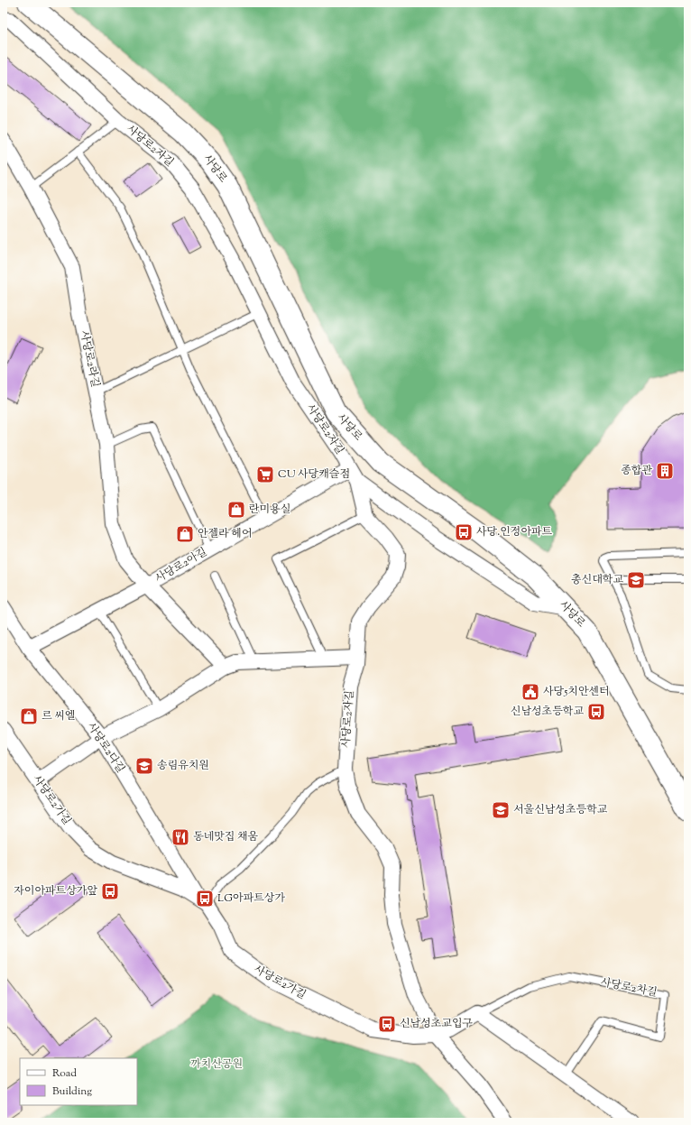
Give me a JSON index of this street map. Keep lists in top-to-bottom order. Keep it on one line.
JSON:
{"streets":{"main road":["사당로"],"street":["사당로2자길","사당로2라길","사당로2아길","사당로2다길","사당로2가길","사당로2차길"]},"crossings":[["사당로2자길","사당로2아길"],["사당로2자길","사당로2가길"],["사당로2자길","사당로2차길"],["사당로2라길","사당로2아길"],["사당로2아길","사당로2다길"],["사당로2다길","사당로2가길"],["사당로2가길","사당로2차길"]],"parks":["까치산공원"],"places":{"building":["종합관"],"supermarket":["CU 사당캐슬점"],"shop":["란미용실","안젤라 헤어","르 씨엘"],"bus stop":["사당.인정아파트","신남성초등학교","자이아파트상가앞","LG아파트상가","신남성초교입구"],"school or university":["총신대학교","송림유치원","서울신남성초등학교"],"public building":["사당5치안센터"],"restaurant":["동네맛집 채움"]},"legend":["Road","Building"]}
